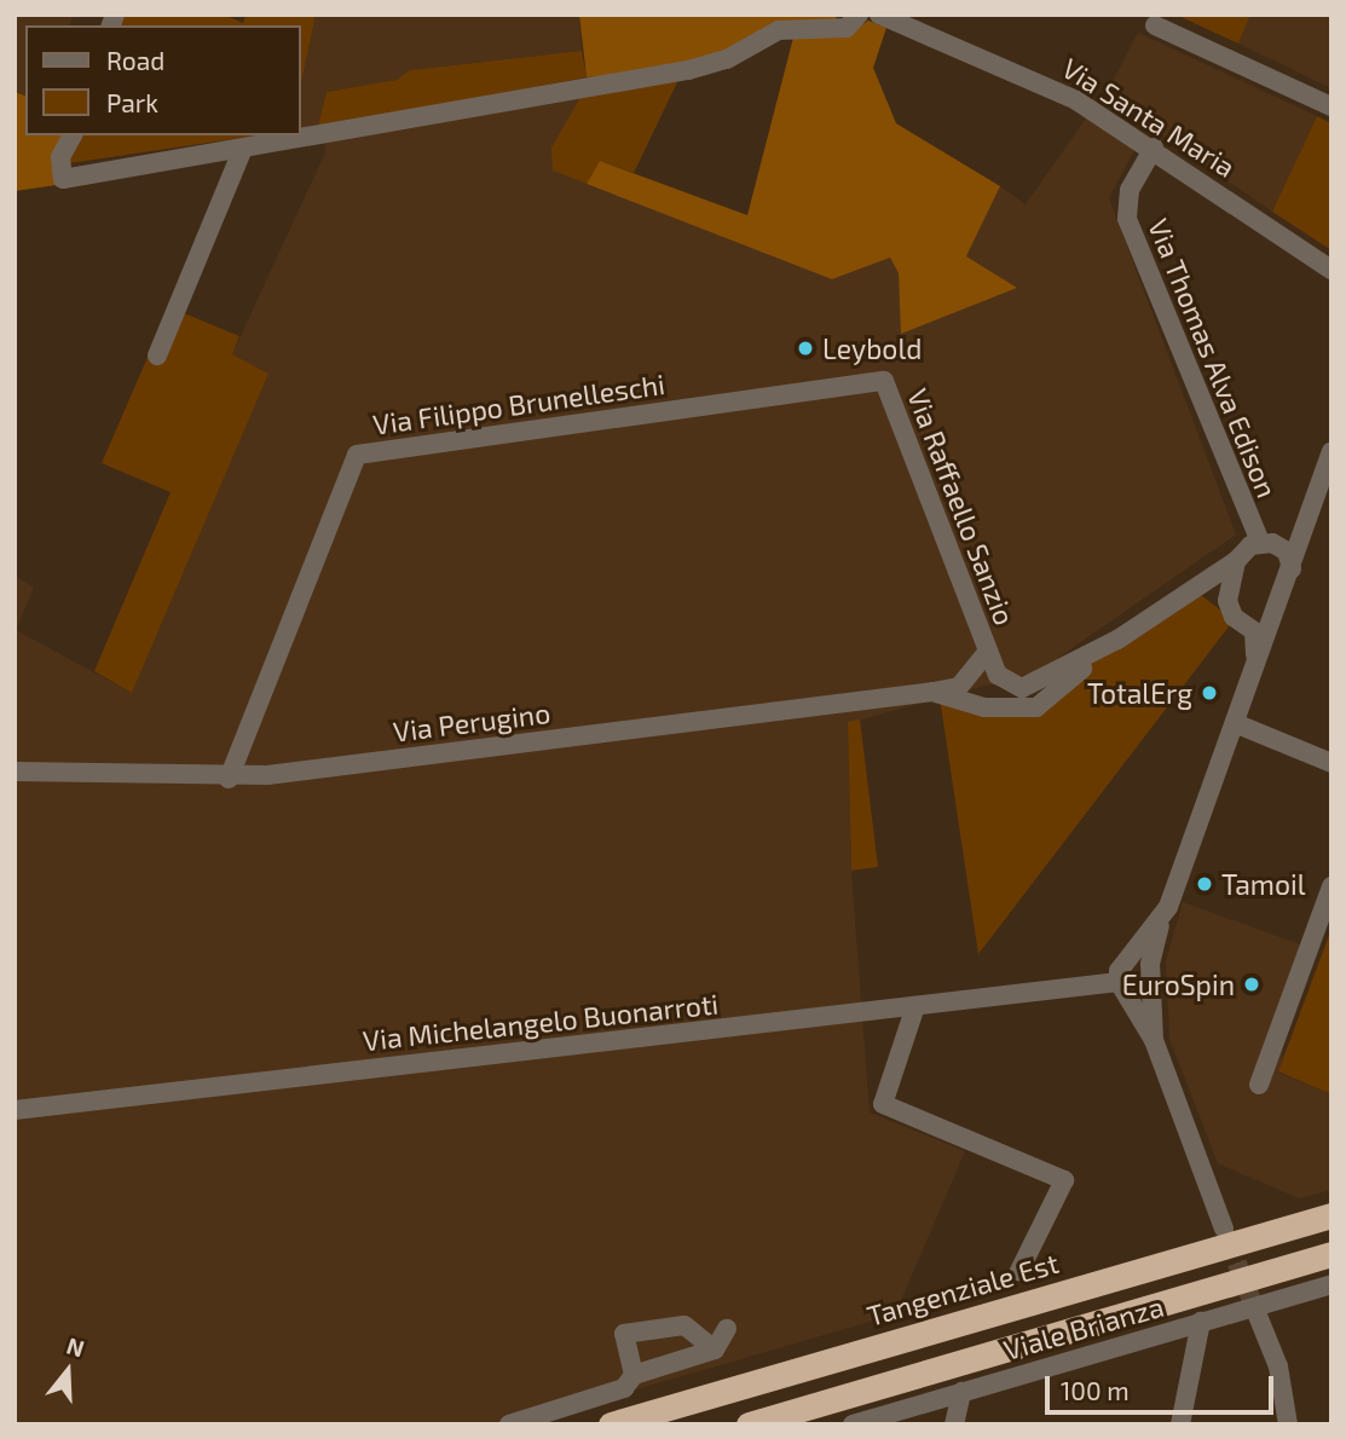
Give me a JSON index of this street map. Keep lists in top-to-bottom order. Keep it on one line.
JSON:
{"streets":{"highway":["Tangenziale Est"],"street":["Via Santa Maria","Via Thomas Alva Edison","Via Filippo Brunelleschi","Via Raffaello Sanzio","Via Perugino","Via Michelangelo Buonarroti","Viale Brianza"]},"crossings":[["Via Santa Maria","Via Thomas Alva Edison"],["Via Thomas Alva Edison","Via Perugino"],["Via Filippo Brunelleschi","Via Raffaello Sanzio"],["Via Filippo Brunelleschi","Via Perugino"],["Via Raffaello Sanzio","Via Perugino"]],"places":["Leybold","TotalErg","Tamoil","EuroSpin"],"legend":["Road","Park"],"scale_bar":"100 m","north":"top"}
